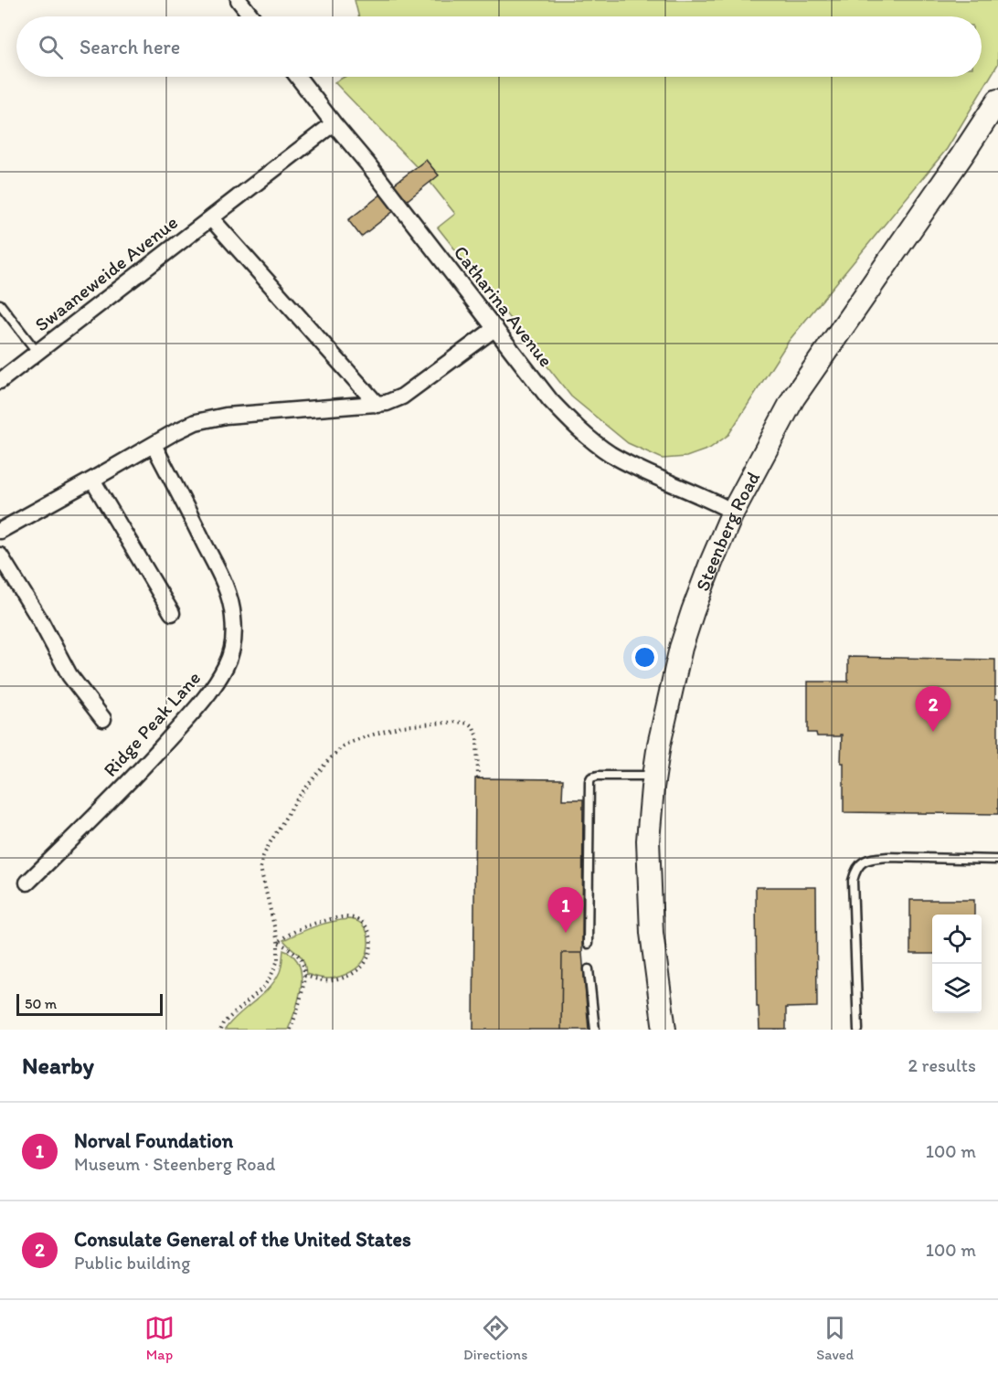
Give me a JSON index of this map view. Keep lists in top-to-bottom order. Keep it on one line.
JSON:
{"streets":{"main road":["Steenberg Road"],"street":["Swaaneweide Avenue","Catharina Avenue","Ridge Peak Lane"]},"crossings":[["Swaaneweide Avenue","Catharina Avenue"],["Catharina Avenue","Steenberg Road"]],"scale_bar":"50 m","page":{"search":"Search here","pins":["2","1"],"scale":"50 m","heading":["Nearby","2 results"],"list":[{"mark":"1","name":"Norval Foundation","note":"Museum · Steenberg Road","value":"100 m"},{"mark":"2","name":"Consulate General of the United States","note":"Public building","value":"100 m"}],"nav":["Map","Directions","Saved"]}}
